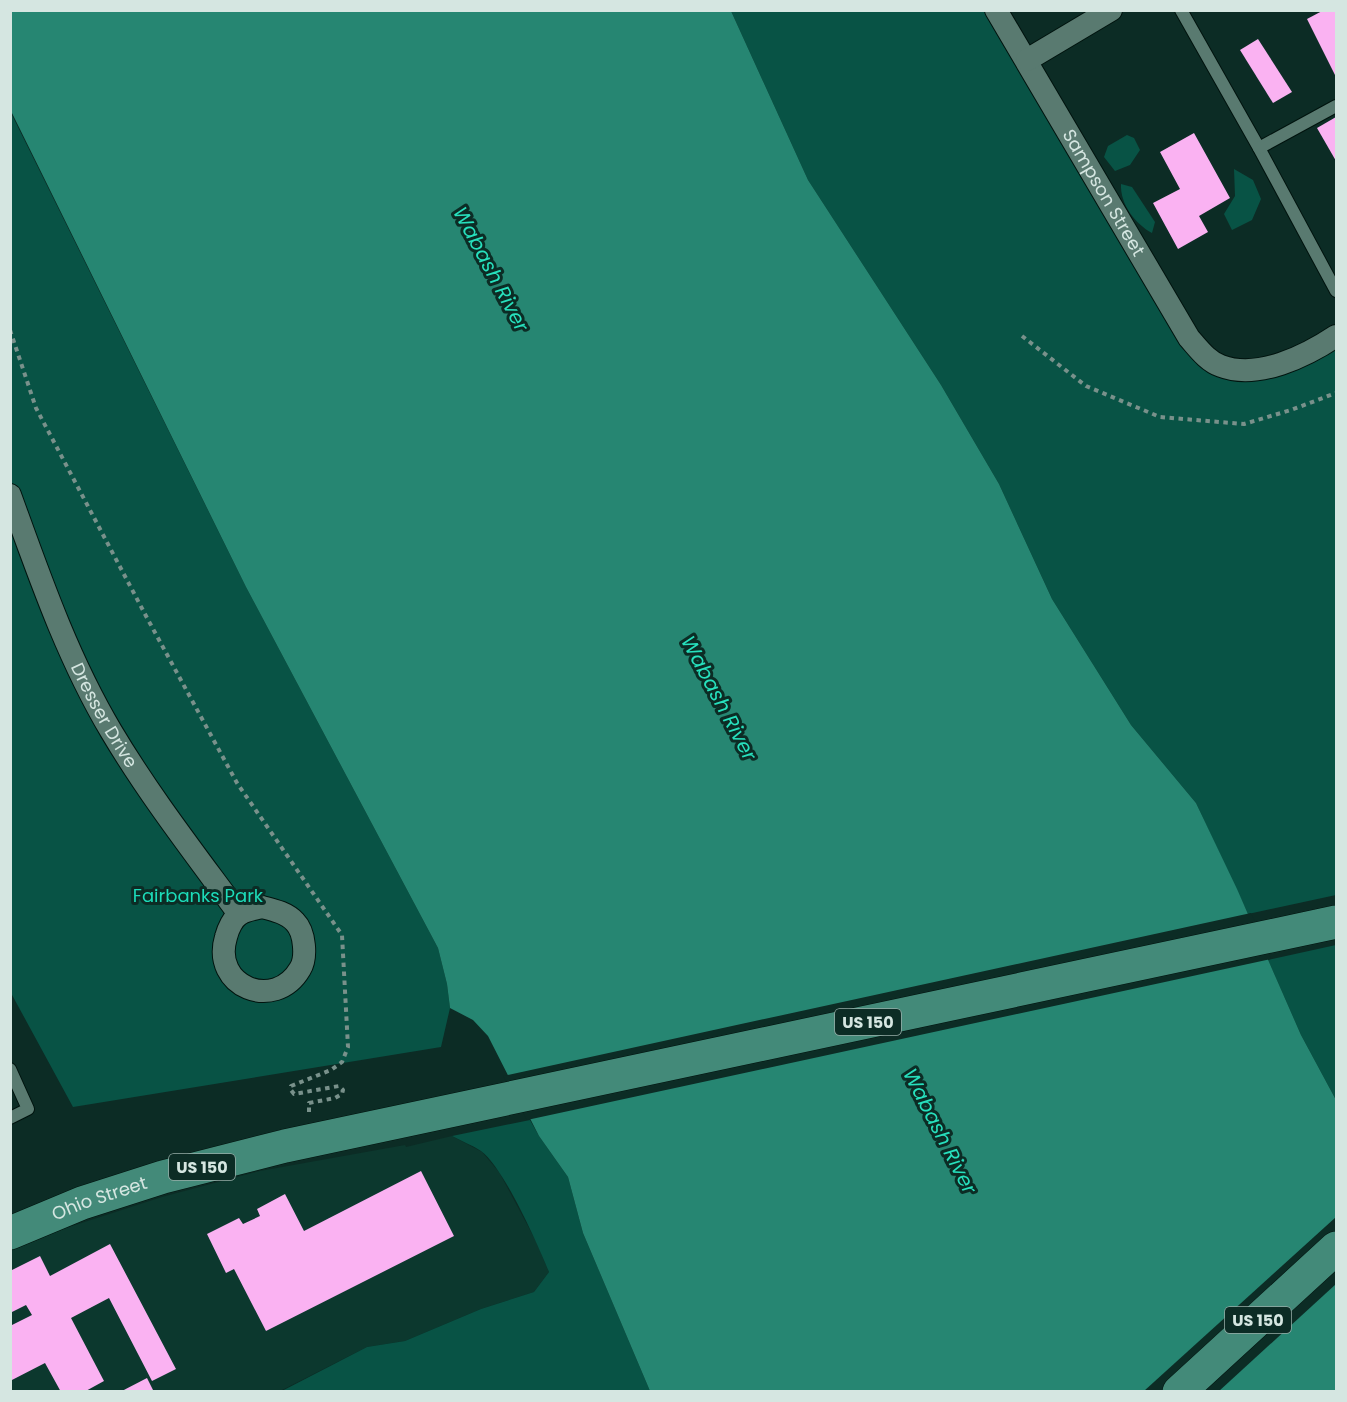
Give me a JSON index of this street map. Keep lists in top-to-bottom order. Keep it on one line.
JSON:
{"streets":{"main road":["US 150","Ohio Street"],"street":["Sampson Street","Dresser Drive"]},"water":["Wabash River"],"parks":["Fairbanks Park"]}
